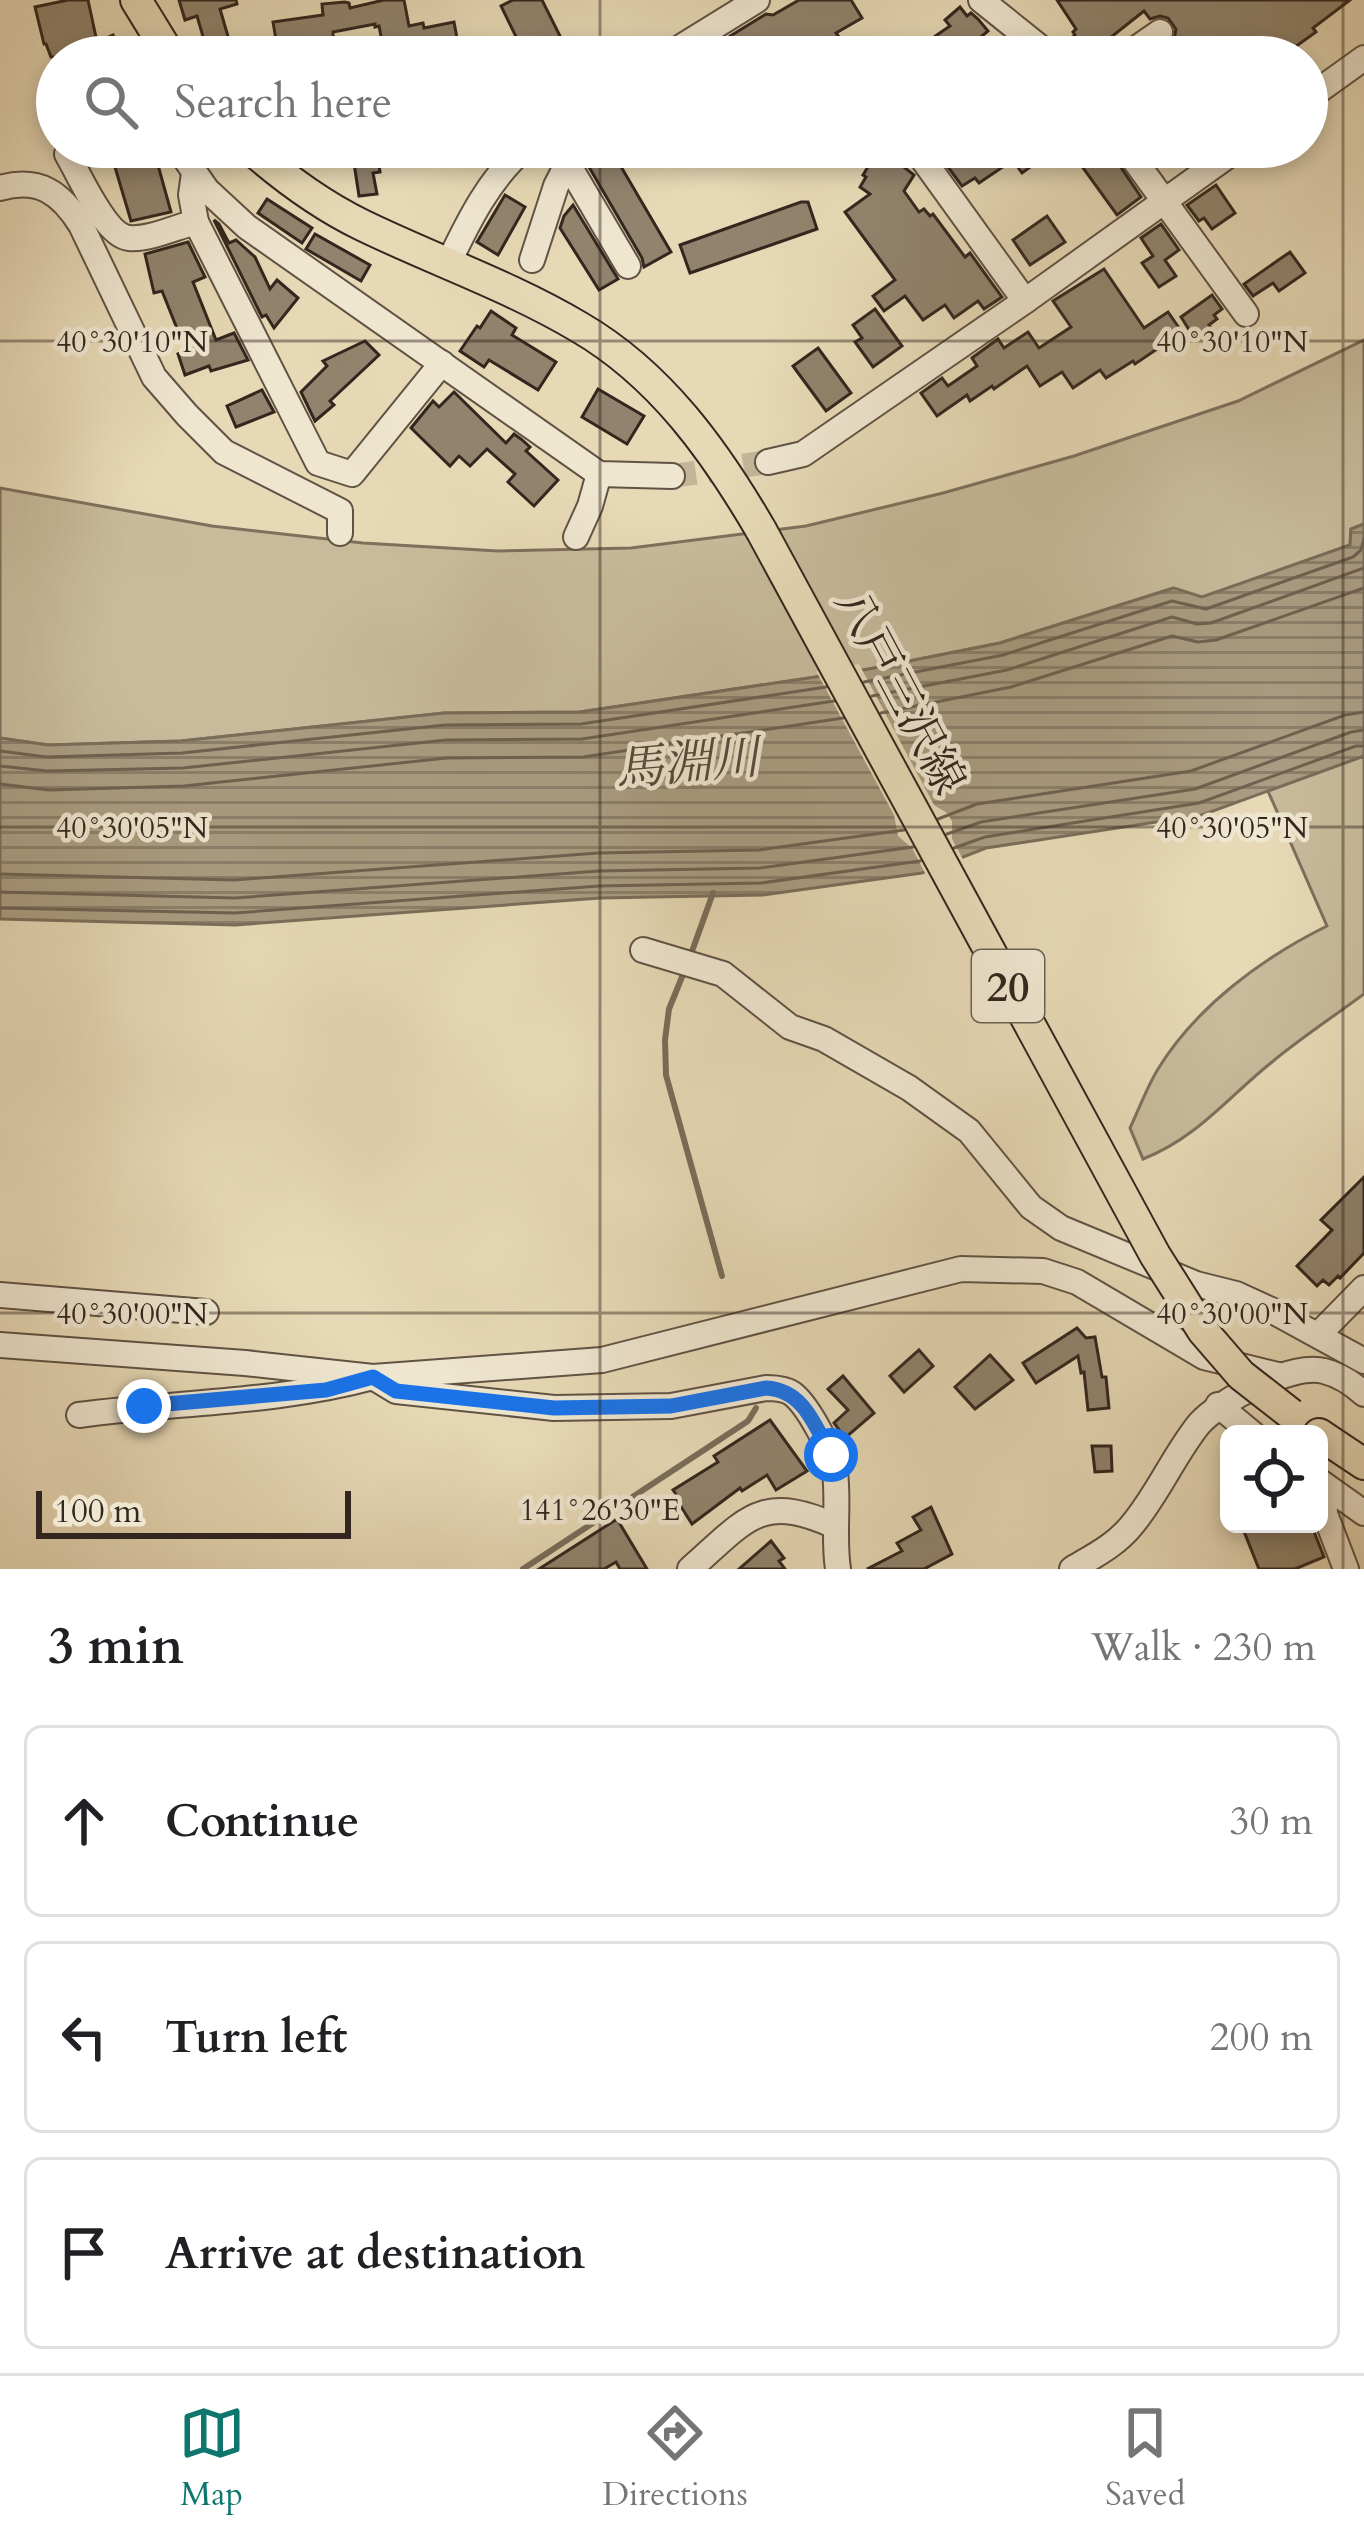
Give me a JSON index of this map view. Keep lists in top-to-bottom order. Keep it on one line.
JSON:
{"streets":{"main road":["八戸三沢線","20"]},"water":["馬淵川"],"scale_bar":"100 m","page":{"search":"Search here","scale":"100 m","heading":["3 min","Walk · 230 m"],"list":[["Continue","30 m"],["Turn left","200 m"],"Arrive at destination"],"nav":["Map","Directions","Saved"]},"coordinates":["40°30'10\"N","40°30'05\"N","40°30'00\"N","141°26'30\"E"]}
